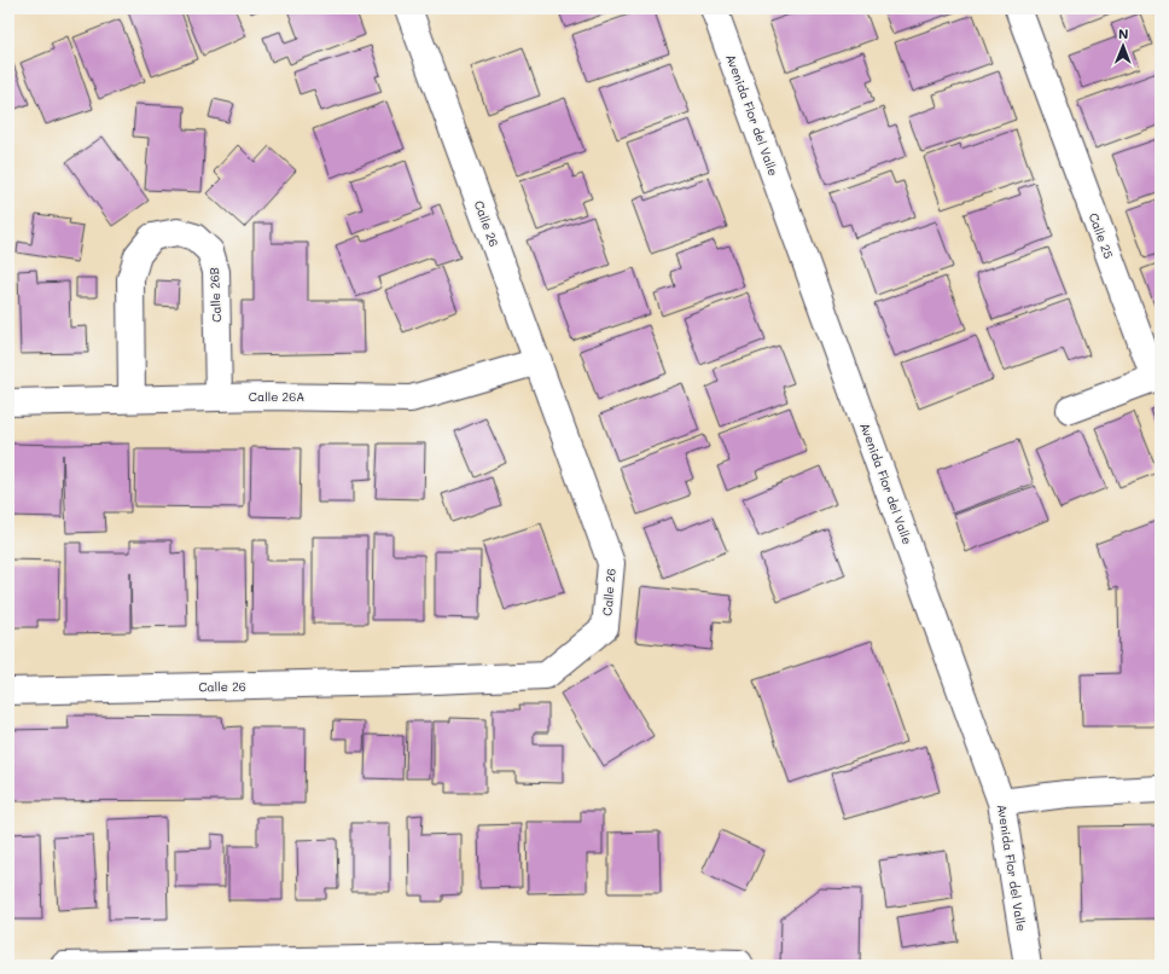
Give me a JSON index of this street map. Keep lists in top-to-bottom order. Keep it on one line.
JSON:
{"streets":{"street":["Avenida Flor del Valle","Calle 26","Calle 25","Calle 26B","Calle 26A"]},"crossings":[["Calle 26","Calle 26A"],["Calle 26B","Calle 26A"]],"north":"top"}
